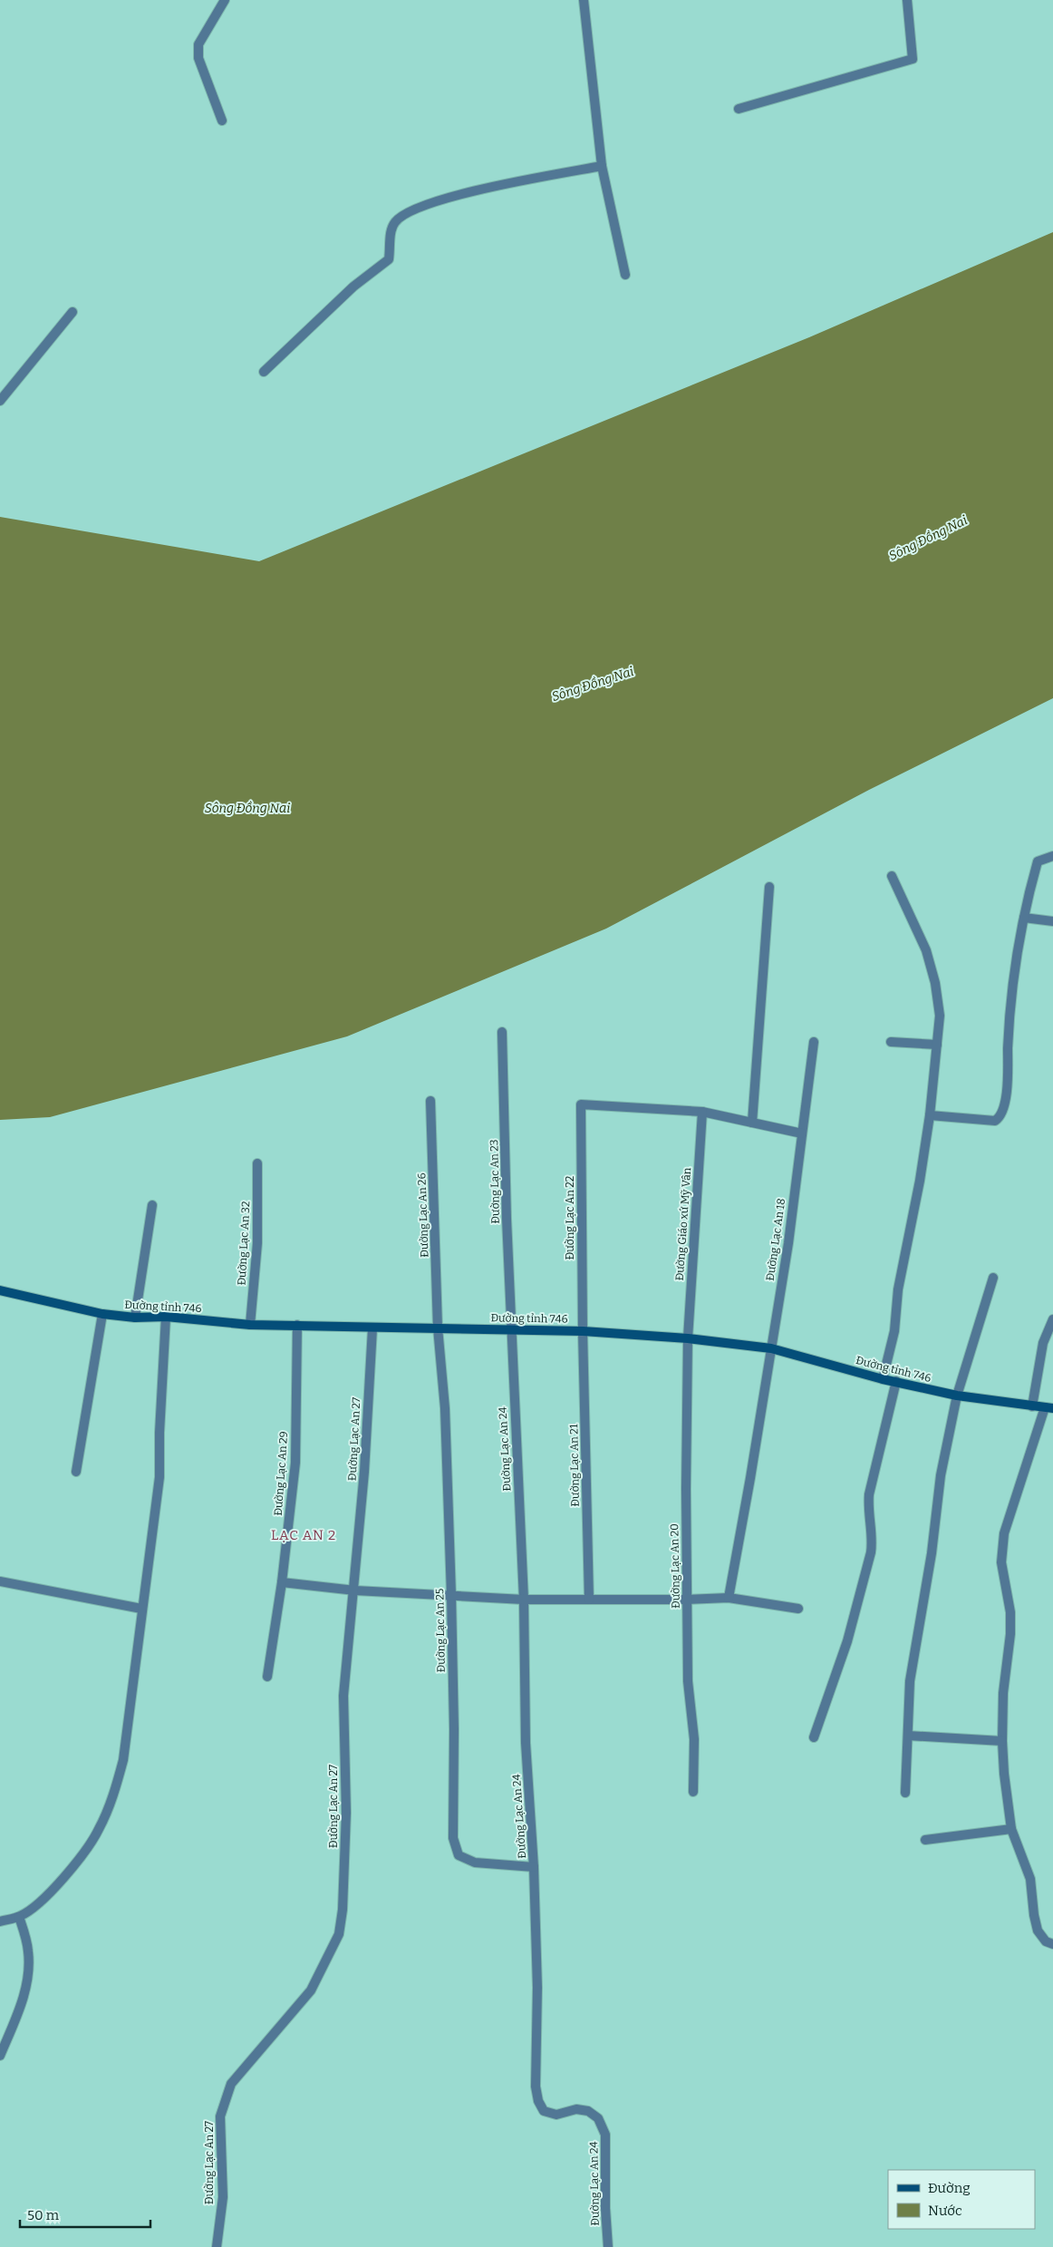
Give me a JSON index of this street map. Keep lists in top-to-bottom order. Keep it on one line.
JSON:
{"streets":{"main road":["Đường tỉnh 746"],"street":["Đường Lạc An 23","Đường Lạc An 26","Đường Lạc An 22","Đường Giáo xứ Mỹ Vân","Đường Lạc An 18","Đường Lạc An 32","Đường Lạc An 27","Đường Lạc An 24","Đường Lạc An 21","Đường Lạc An 29","Đường Lạc An 20","Đường Lạc An 25"]},"crossings":[["Đường Lạc An 23","Đường tỉnh 746"],["Đường Lạc An 23","Đường Lạc An 24"],["Đường Lạc An 26","Đường tỉnh 746"],["Đường Lạc An 26","Đường Lạc An 25"],["Đường Lạc An 22","Đường Giáo xứ Mỹ Vân"],["Đường Lạc An 22","Đường tỉnh 746"],["Đường Lạc An 22","Đường Lạc An 21"],["Đường Giáo xứ Mỹ Vân","Đường tỉnh 746"],["Đường Giáo xứ Mỹ Vân","Đường Lạc An 20"],["Đường Lạc An 18","Đường tỉnh 746"],["Đường Lạc An 32","Đường tỉnh 746"],["Đường tỉnh 746","Đường Lạc An 27"],["Đường tỉnh 746","Đường Lạc An 24"],["Đường tỉnh 746","Đường Lạc An 21"],["Đường tỉnh 746","Đường Lạc An 29"],["Đường tỉnh 746","Đường Lạc An 20"],["Đường tỉnh 746","Đường Lạc An 25"],["Đường Lạc An 24","Đường Lạc An 25"]],"districts":["LẠC AN 2"],"water":["Sông Đồng Nai"],"legend":["Đường","Nước"],"scale_bar":"50 m"}
